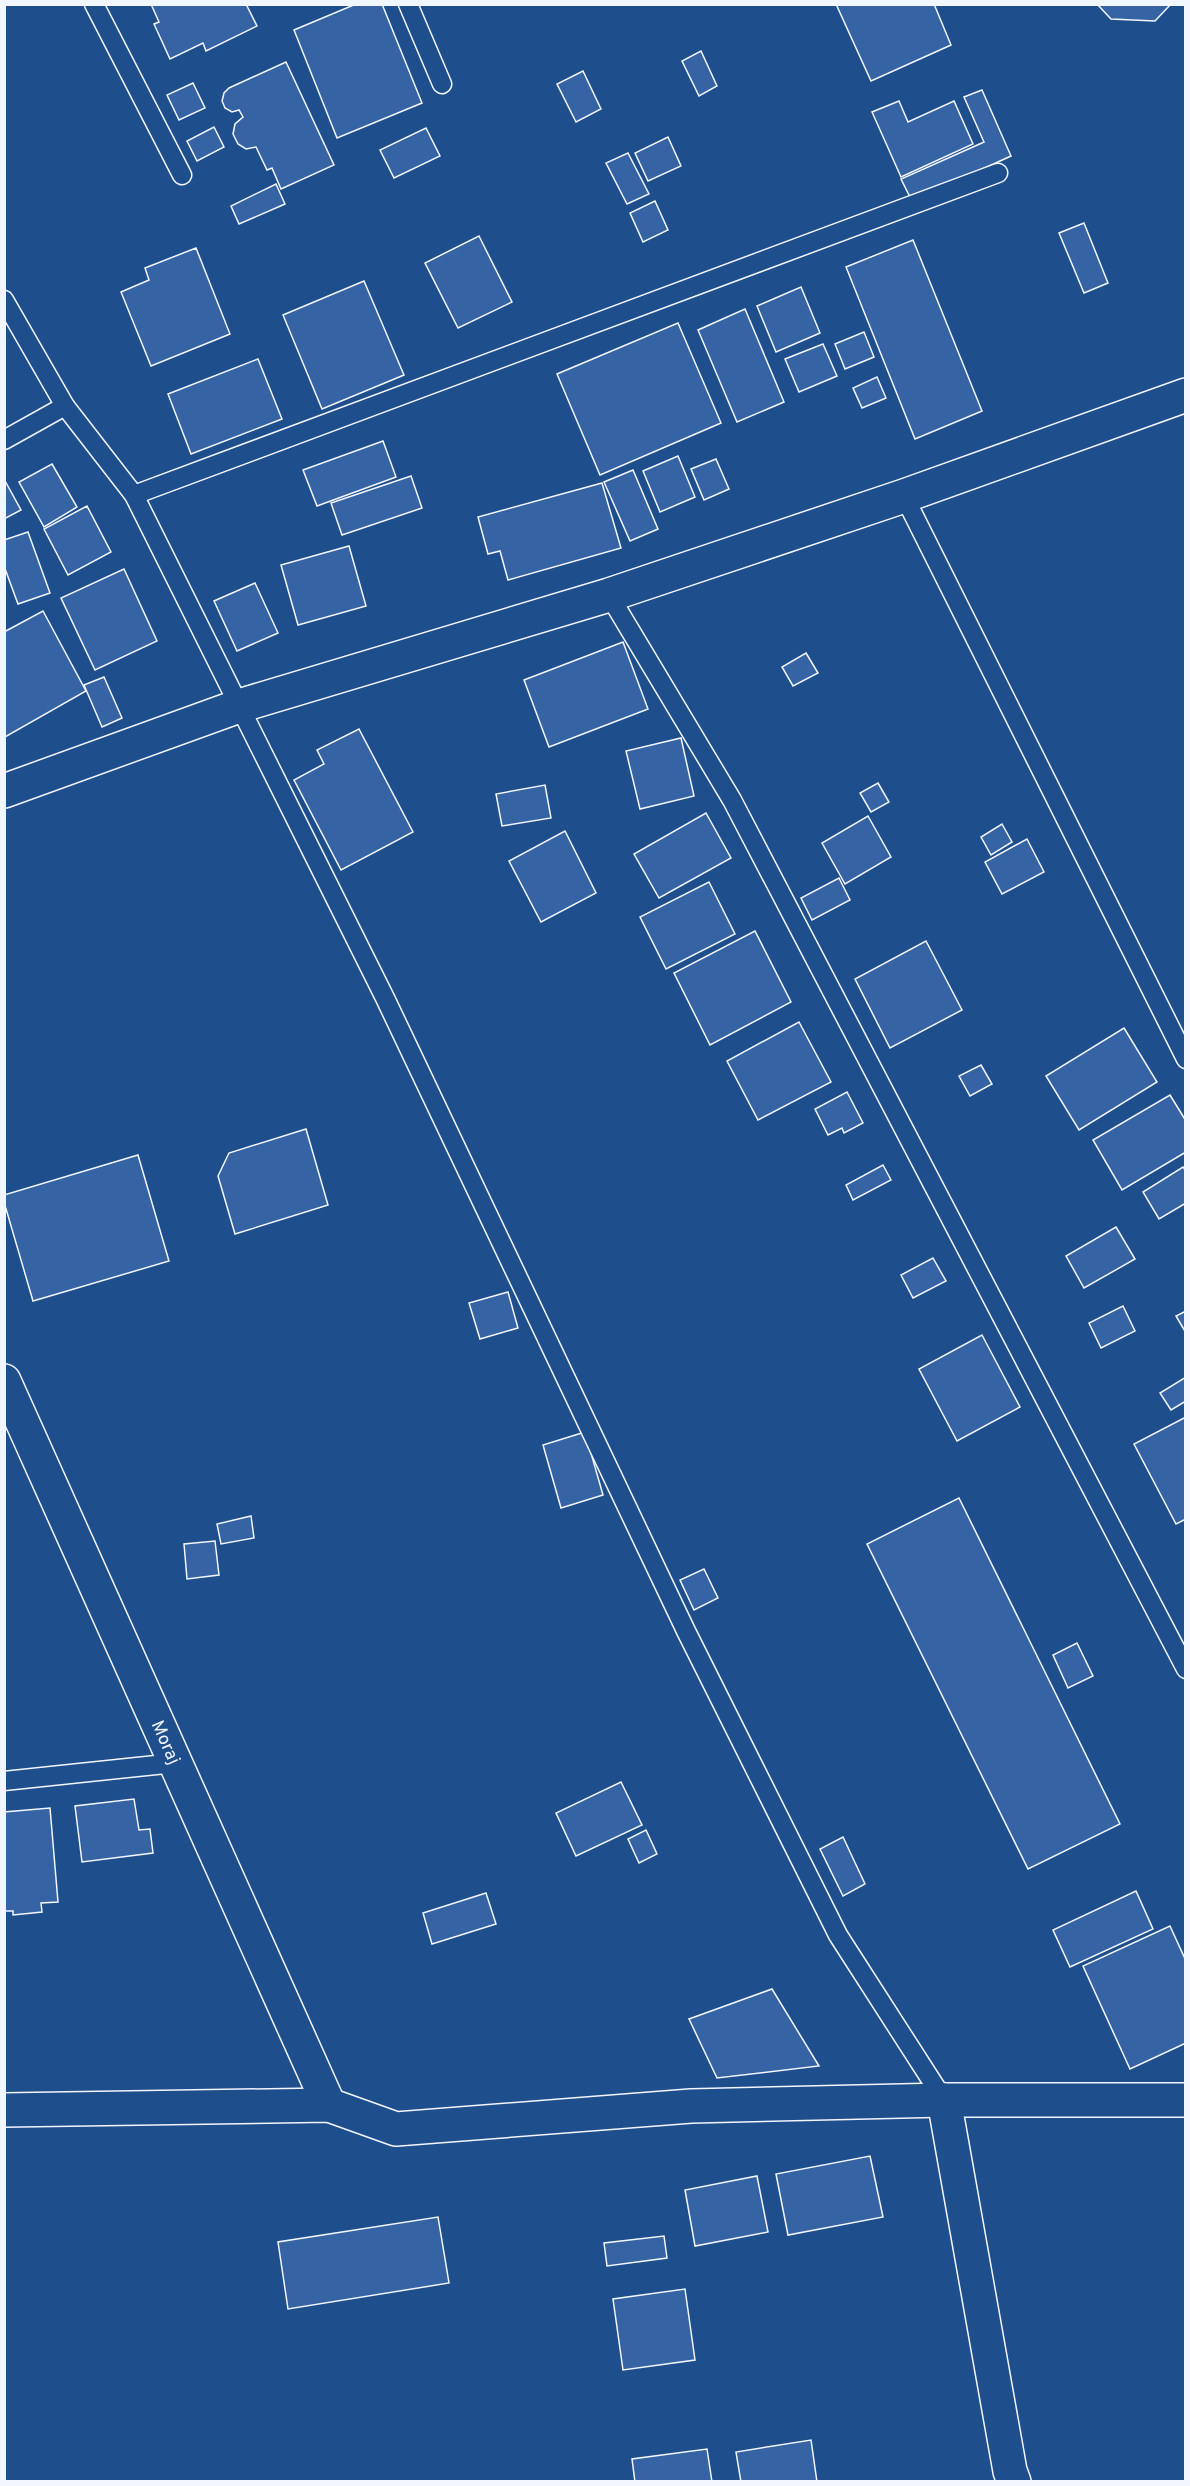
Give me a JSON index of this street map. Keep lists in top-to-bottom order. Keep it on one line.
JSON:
{"streets":{"street":["Moraj"]}}
